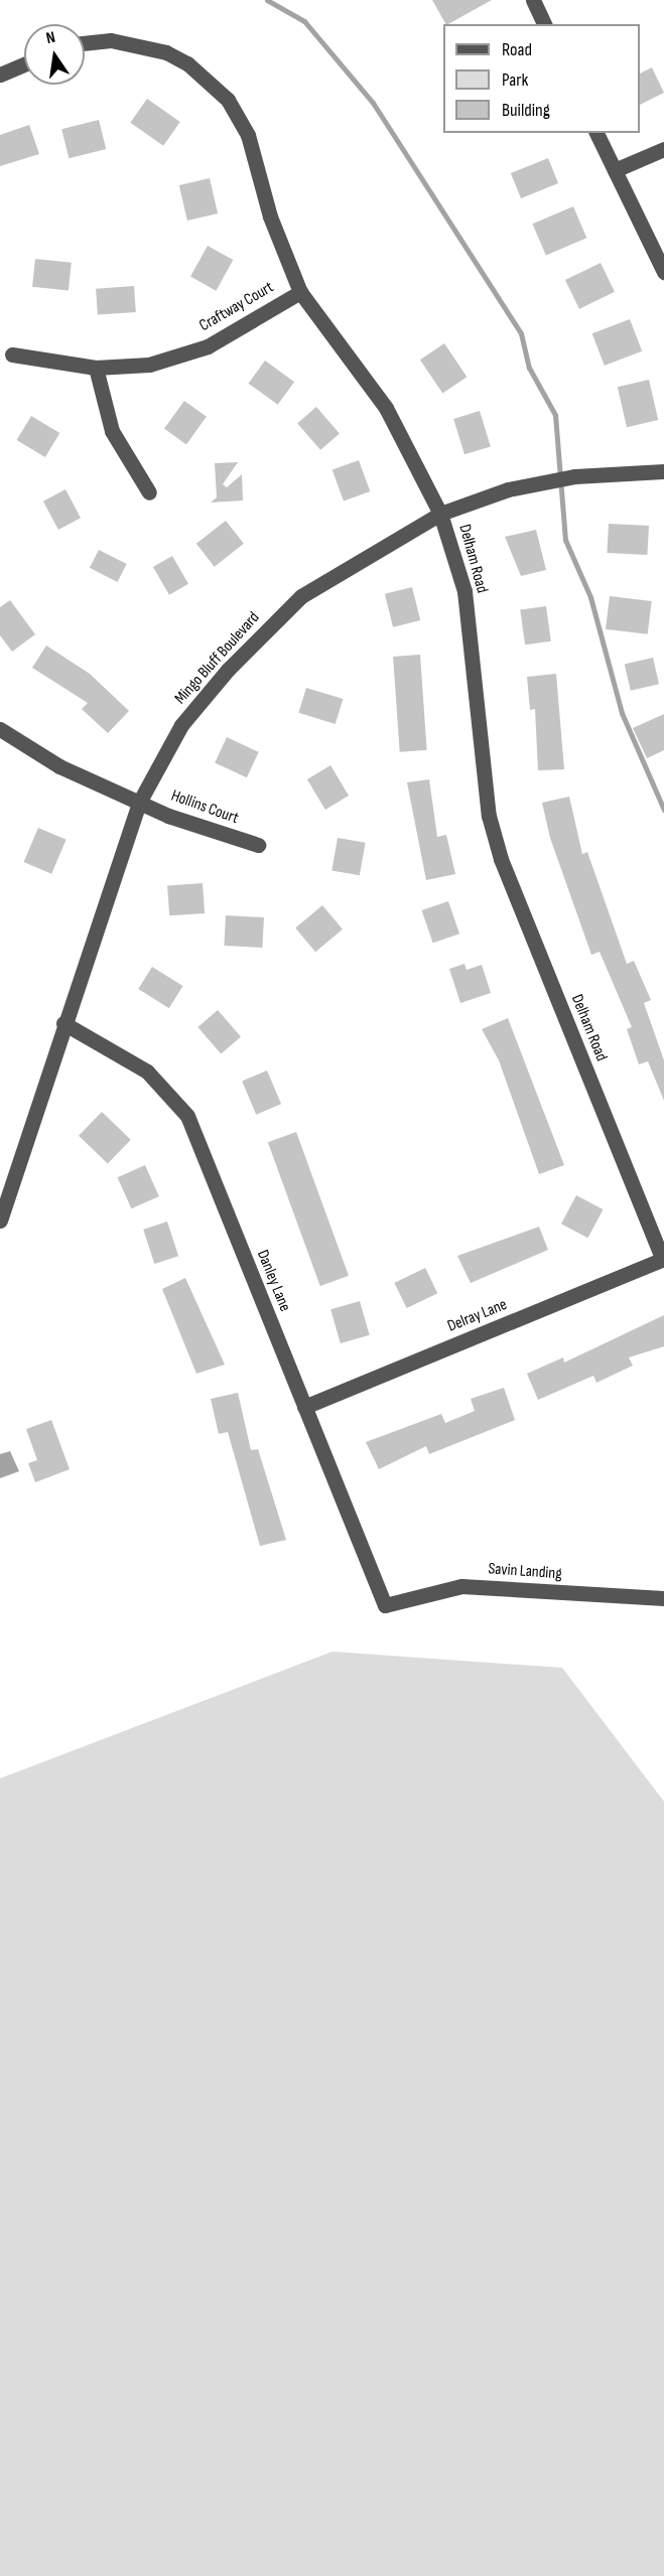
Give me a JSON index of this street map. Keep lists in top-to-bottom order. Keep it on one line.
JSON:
{"streets":{"street":["Craftway Court","Delham Road","Mingo Bluff Boulevard","Hollins Court","Danley Lane","Delray Lane","Savin Landing"]},"crossings":[["Craftway Court","Delham Road"],["Delham Road","Mingo Bluff Boulevard"],["Delham Road","Delray Lane"],["Mingo Bluff Boulevard","Hollins Court"],["Mingo Bluff Boulevard","Danley Lane"],["Danley Lane","Delray Lane"],["Danley Lane","Savin Landing"]],"legend":["Road","Park","Building"],"north":"top"}
